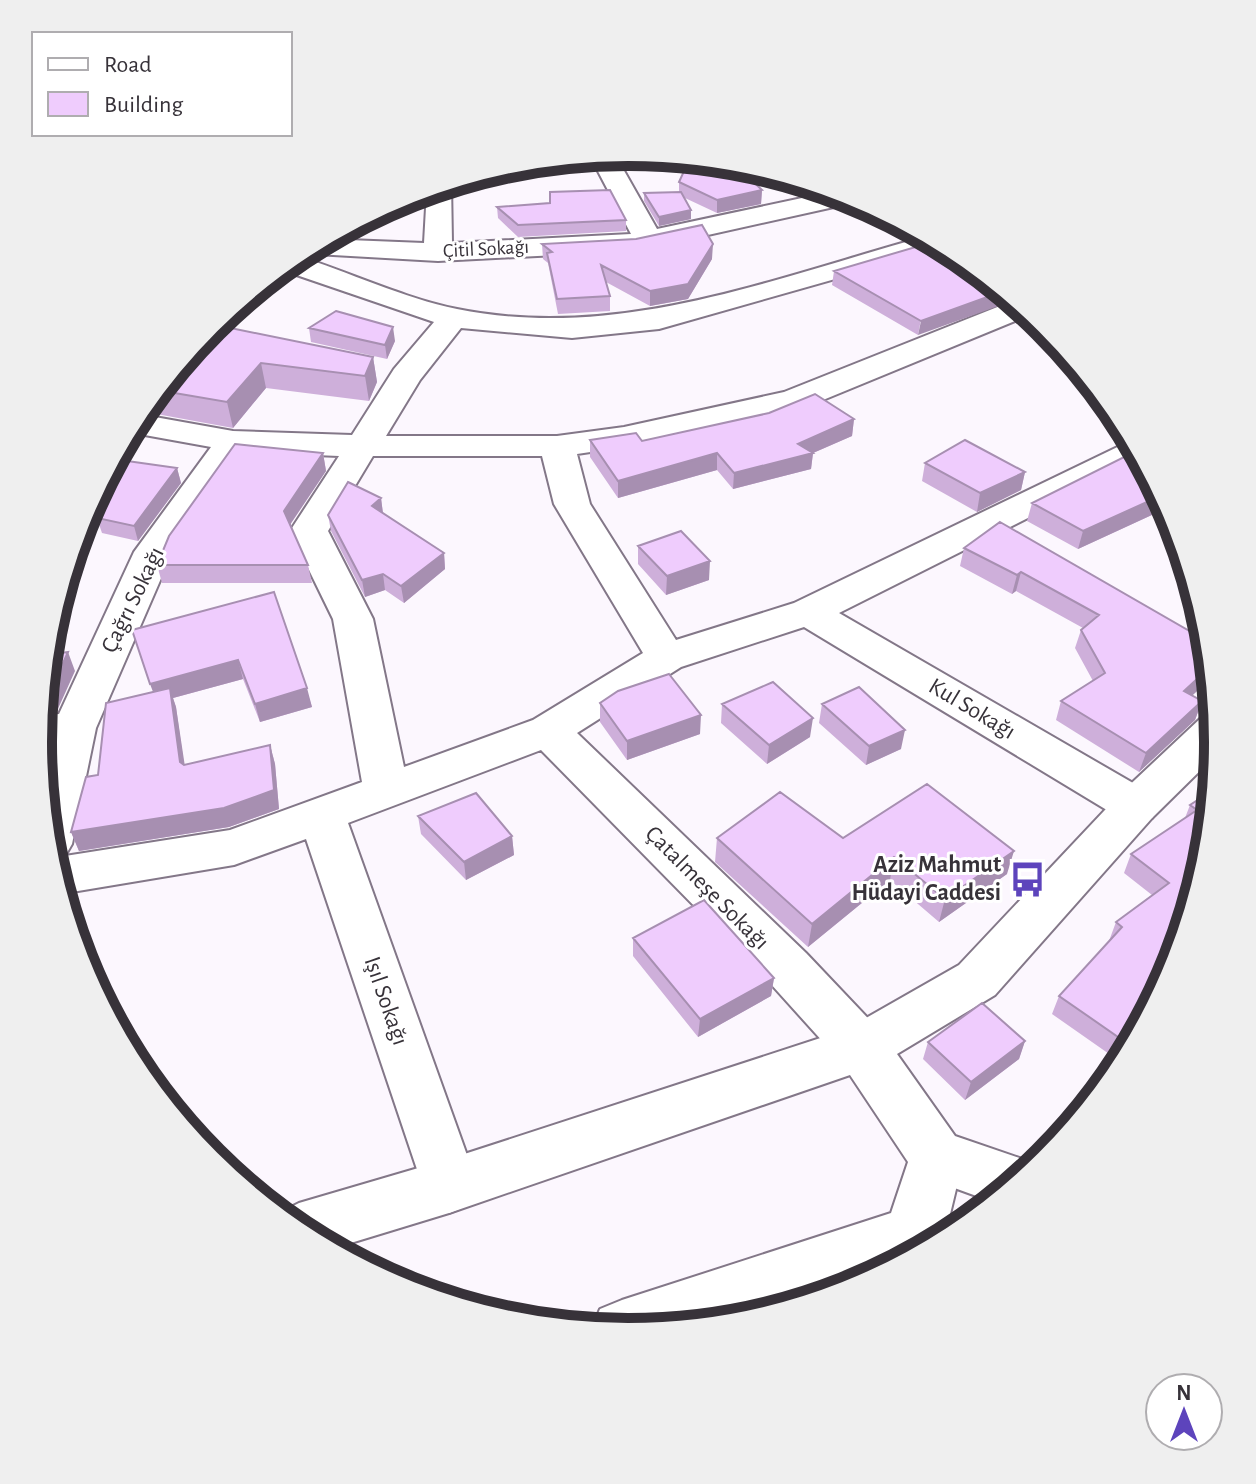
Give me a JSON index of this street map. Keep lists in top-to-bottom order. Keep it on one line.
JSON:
{"streets":{"street":["Çitil Sokağı","Çağrı Sokağı","Kul Sokağı","Çatalmeşe Sokağı","Işıl Sokağı"]},"places":{"bus stop":["Aziz Mahmut Hüdayi Caddesi"]},"legend":["Road","Building"],"north":"top"}
